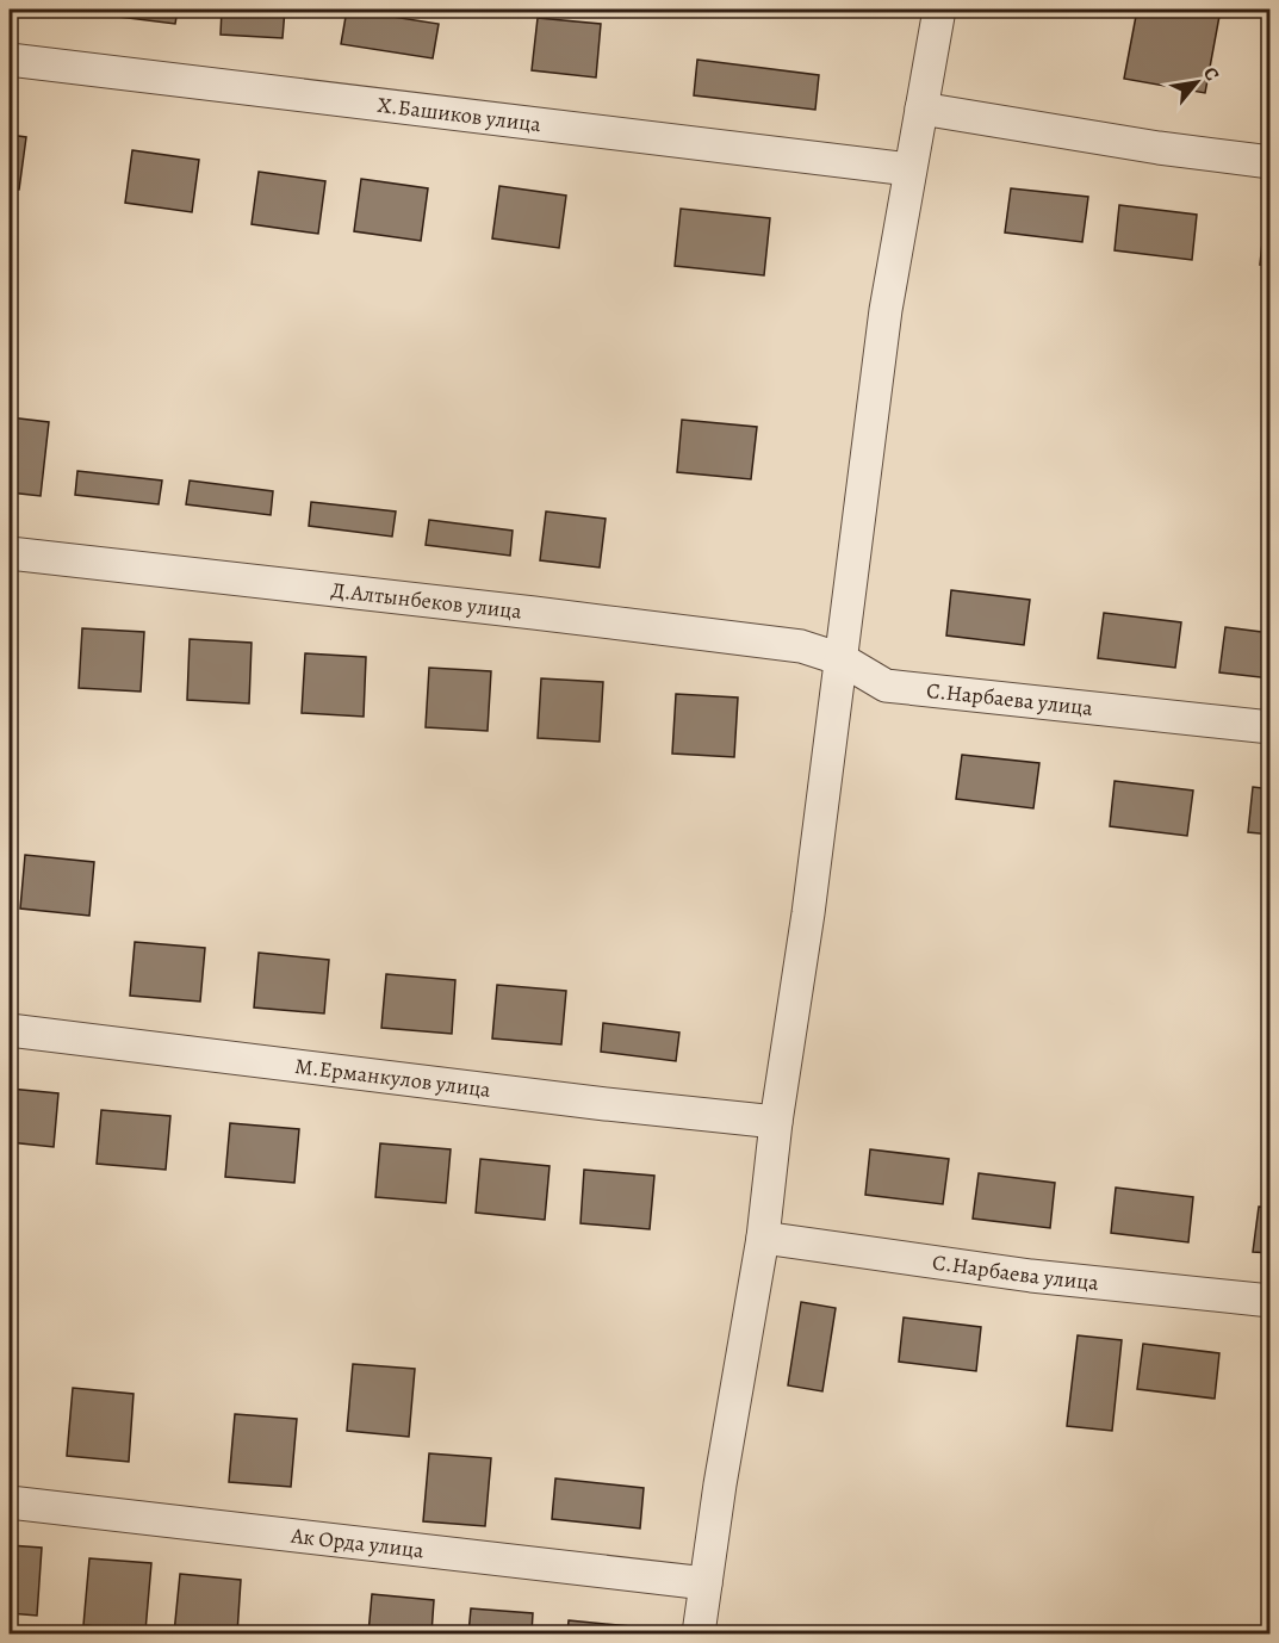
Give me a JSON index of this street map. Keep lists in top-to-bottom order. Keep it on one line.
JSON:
{"streets":{"street":["Х.Башиков улица","Д.Алтынбеков улица","С.Нарбаева улица","М.Ерманкулов улица","Ак Орда улица"]},"crossings":[["Д.Алтынбеков улица","С.Нарбаева улица"]],"north":"top right"}
